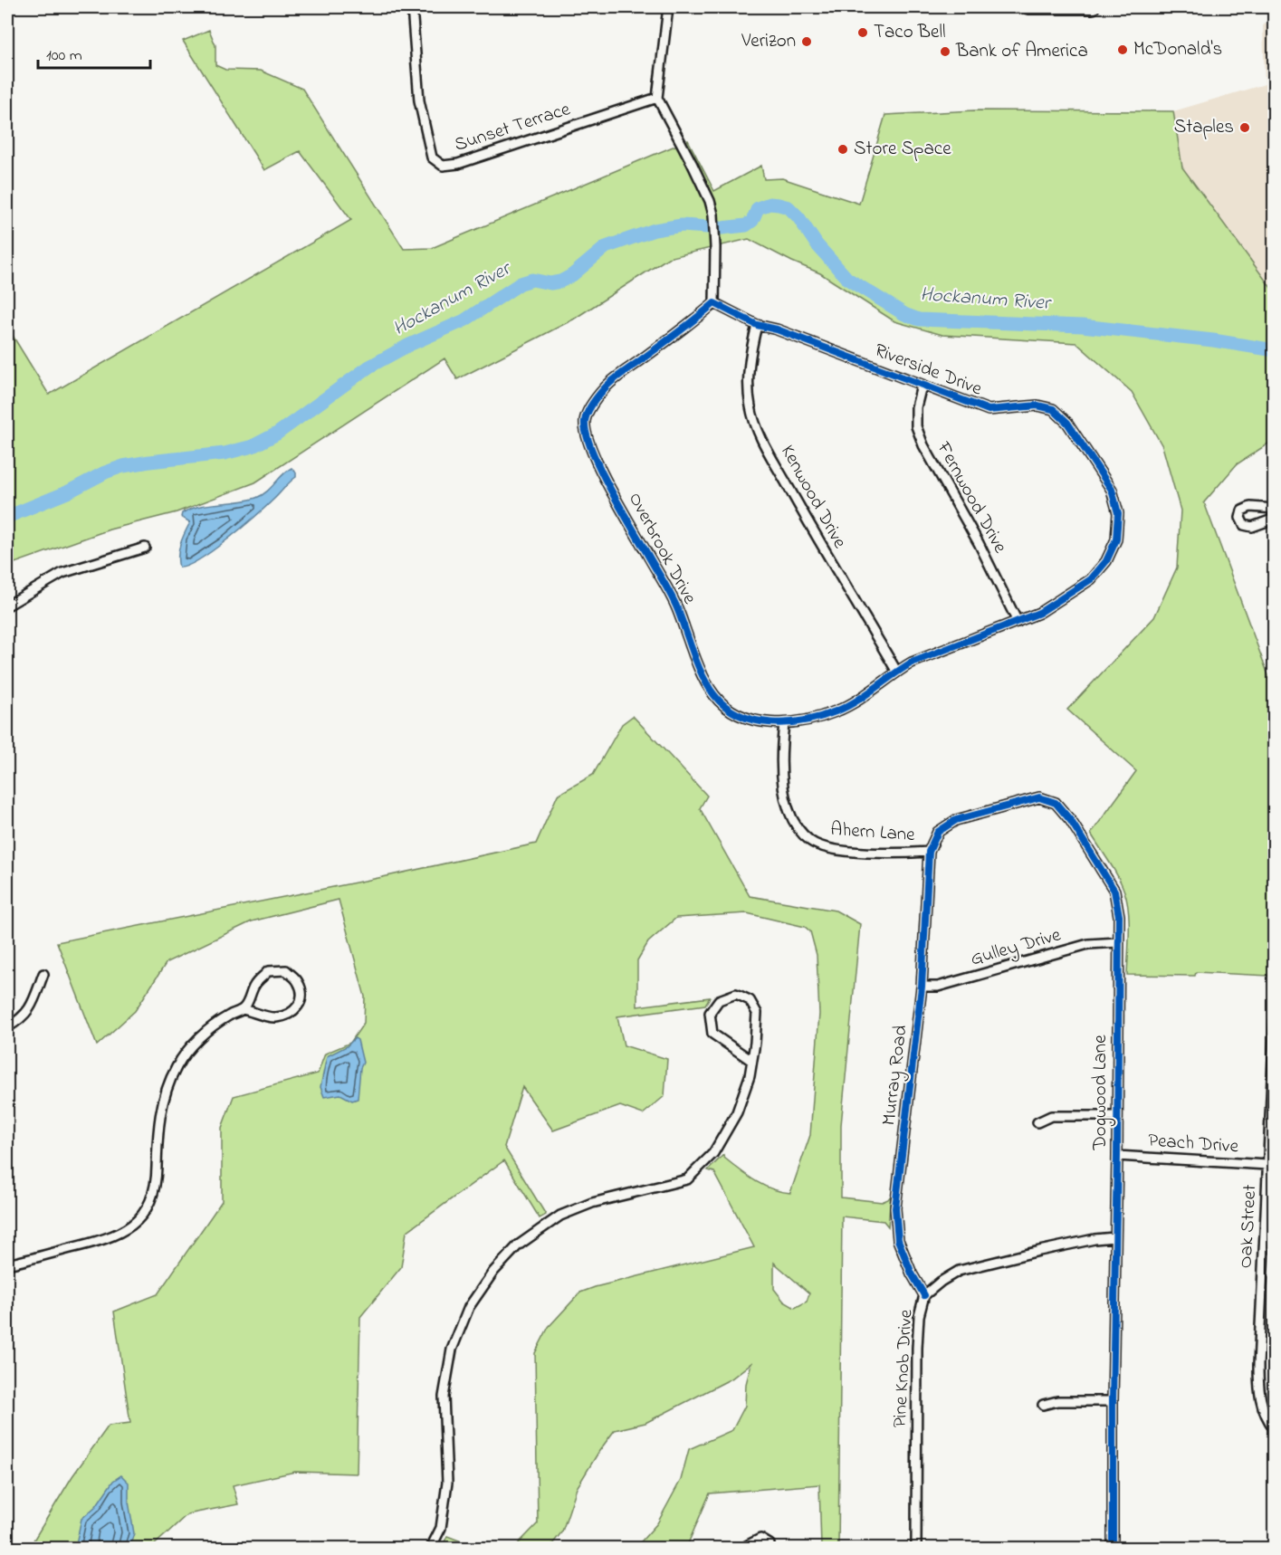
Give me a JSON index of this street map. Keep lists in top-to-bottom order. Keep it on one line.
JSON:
{"streets":{"street":["Sunset Terrace","Riverside Drive","Kenwood Drive","Fernwood Drive","Overbrook Drive","Ahern Lane","Gulley Drive","Murray Road","Dogwood Lane","Peach Drive","Oak Street","Pine Knob Drive"]},"crossings":[["Riverside Drive","Kenwood Drive"],["Riverside Drive","Fernwood Drive"],["Riverside Drive","Overbrook Drive"],["Kenwood Drive","Overbrook Drive"],["Overbrook Drive","Ahern Lane"],["Ahern Lane","Murray Road"],["Ahern Lane","Dogwood Lane"],["Gulley Drive","Murray Road"],["Gulley Drive","Dogwood Lane"],["Murray Road","Dogwood Lane"],["Murray Road","Pine Knob Drive"],["Dogwood Lane","Peach Drive"],["Dogwood Lane","Pine Knob Drive"],["Peach Drive","Oak Street"]],"water":["Hockanum River"],"places":["Taco Bell","Verizon","McDonald's","Bank of America","Staples","Store Space"],"scale_bar":"100 m"}
